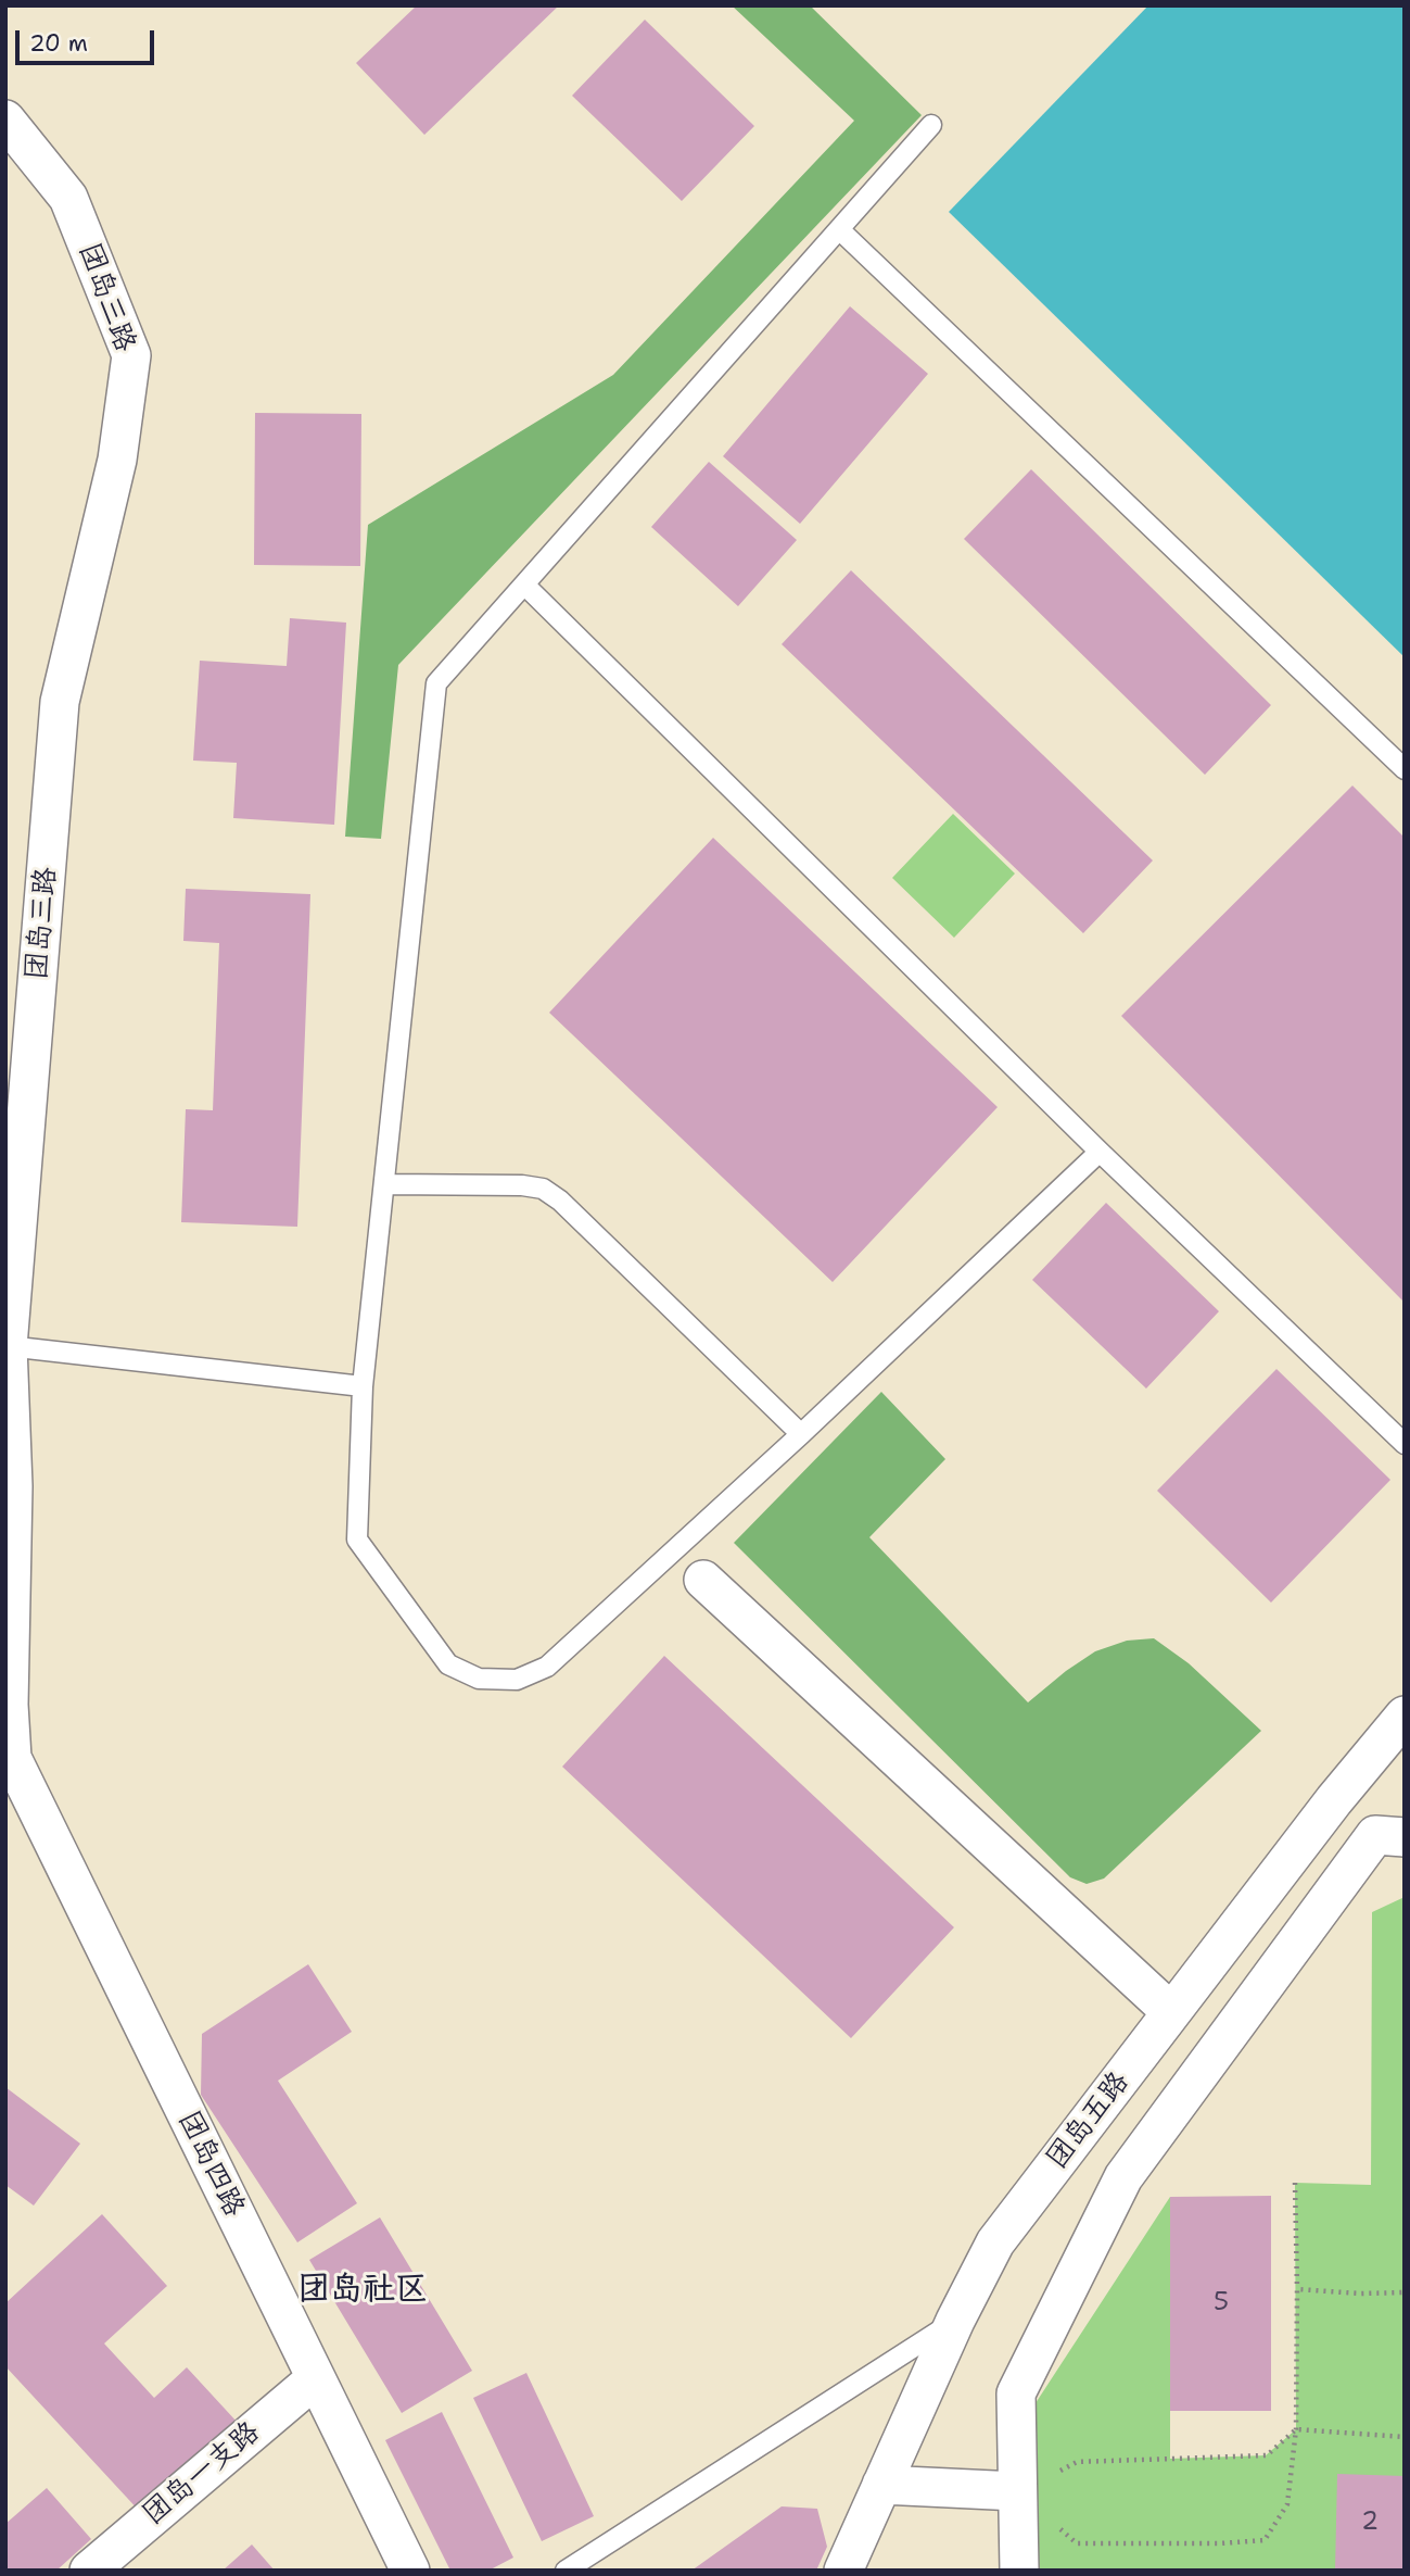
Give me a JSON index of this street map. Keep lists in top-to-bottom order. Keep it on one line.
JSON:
{"streets":{"street":["团岛三路","团岛五路","团岛四路","团岛一支路"]},"crossings":[["团岛三路","团岛四路"],["团岛四路","团岛一支路"]],"districts":["团岛社区"],"house_numbers":["5","2"],"scale_bar":"20 m"}
